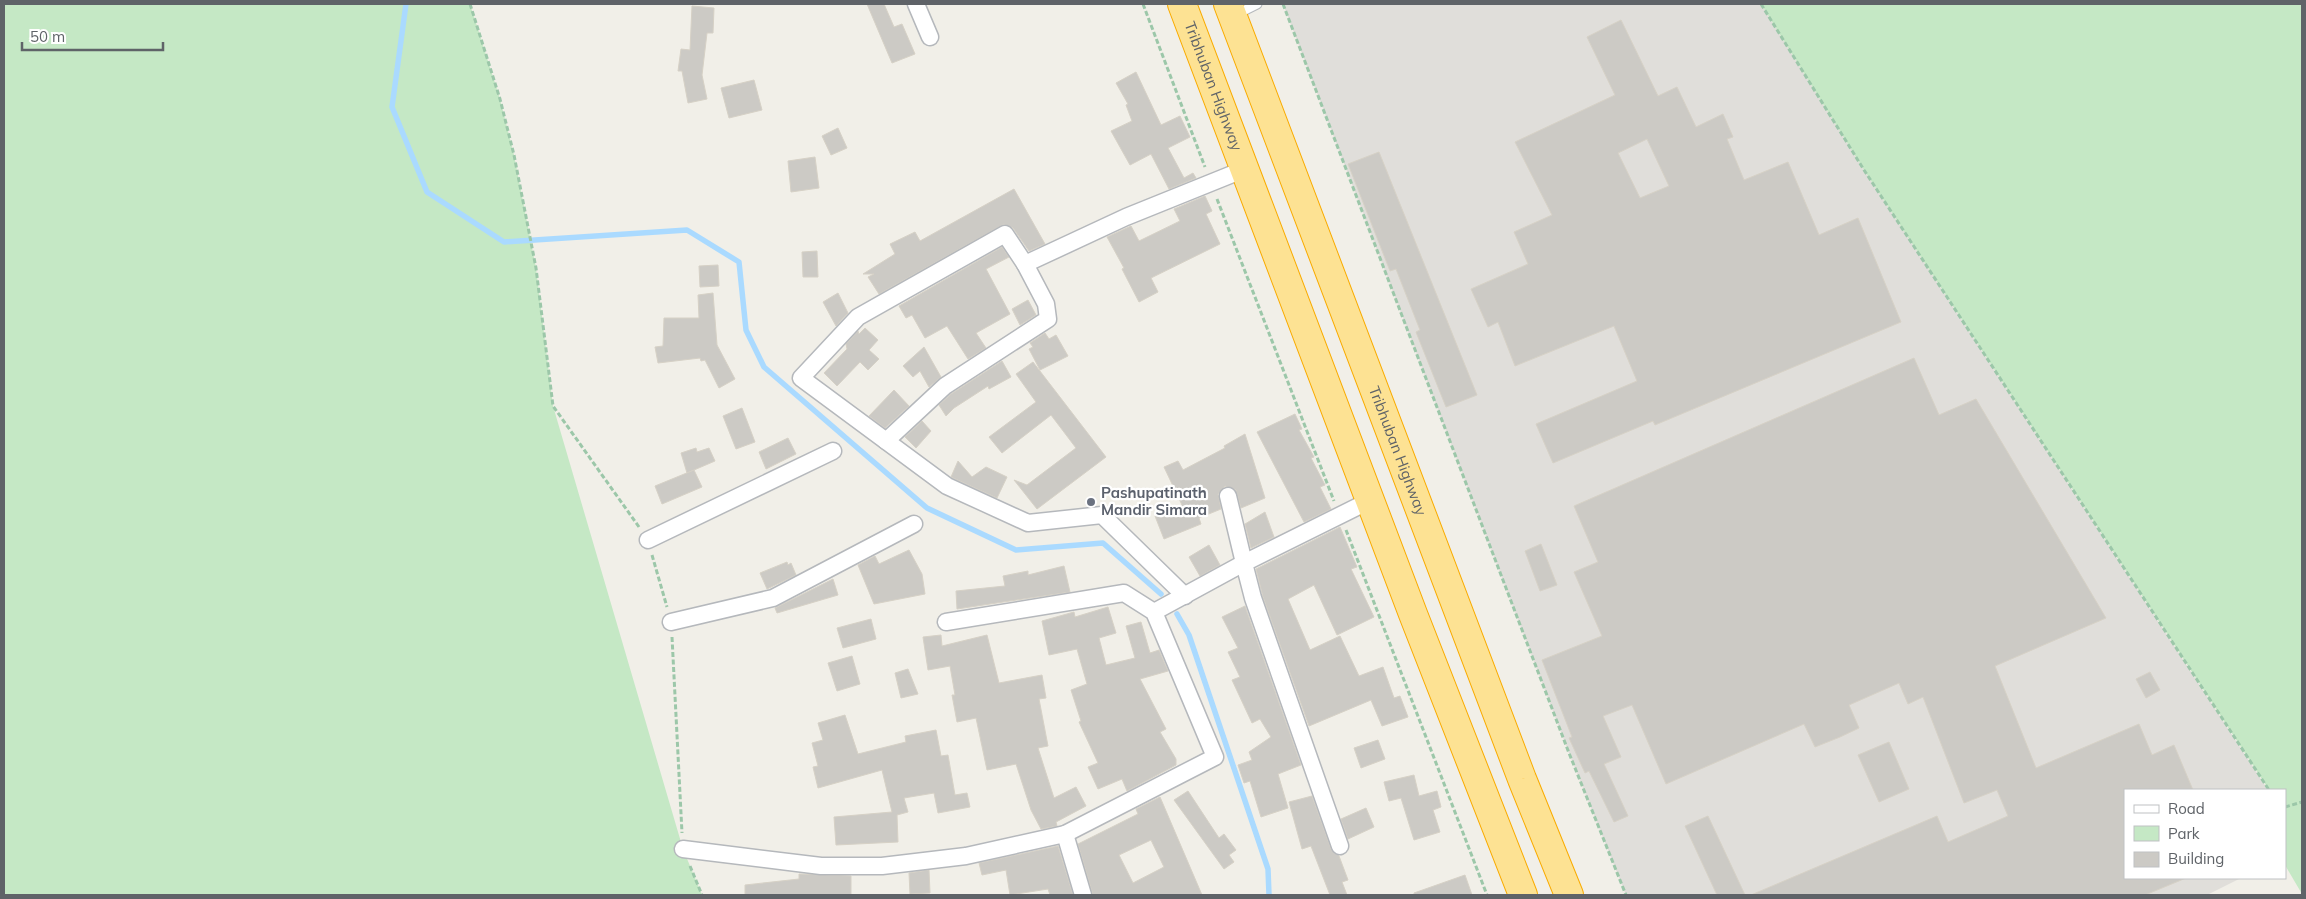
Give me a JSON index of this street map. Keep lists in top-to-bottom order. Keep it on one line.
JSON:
{"streets":{"highway":["Tribhuban Highway"]},"places":["Pashupatinath Mandir Simara"],"legend":["Road","Park","Building"],"scale_bar":"50 m"}
